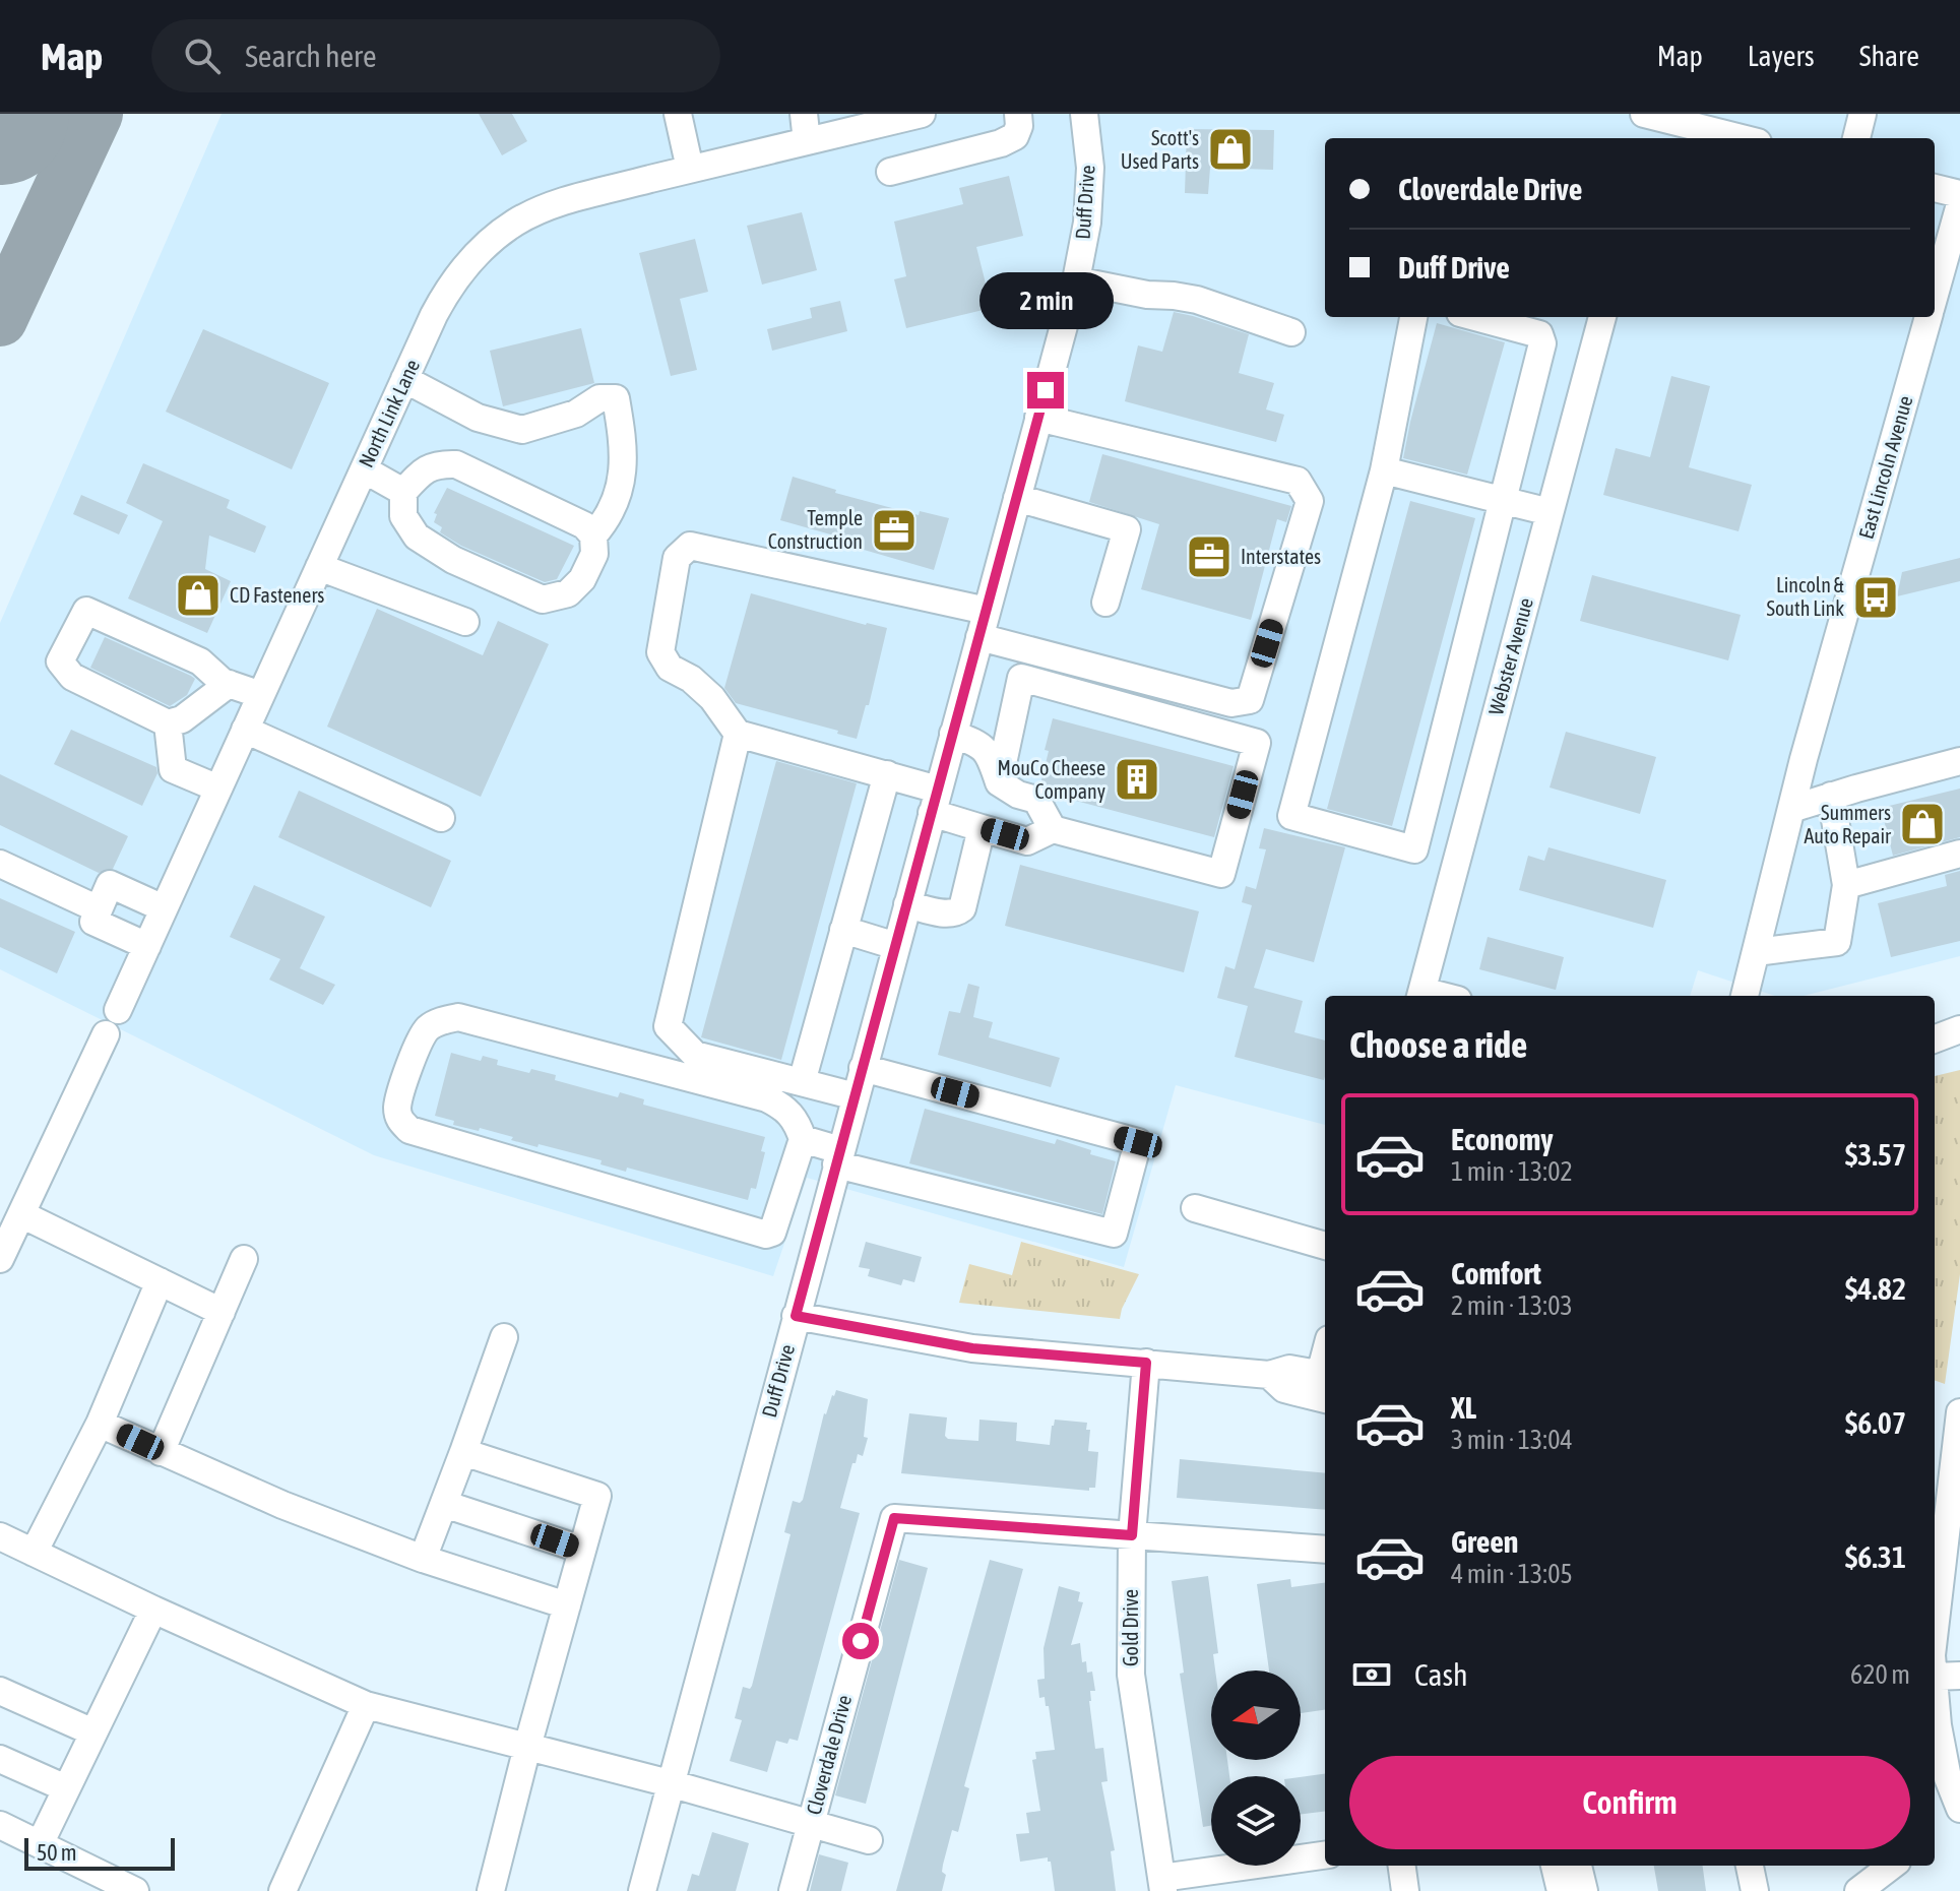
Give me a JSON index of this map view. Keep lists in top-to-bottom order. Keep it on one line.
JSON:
{"streets":{"street":["Duff Drive","North Link Lane","East Lincoln Avenue","Webster Avenue","Gold Drive","Cloverdale Drive"]},"crossings":[["Gold Drive","Cloverdale Drive"]],"places":{"shop":["Scott's Used Parts","CD Fasteners","Summers Auto Repair"],"office":["Temple Construction","Interstates"],"bus stop":["Lincoln & South Link"],"building":["MouCo Cheese Company"]},"scale_bar":"50 m","north":"left","page":{"header":"Map","search":"Search here","nav":["Map","Layers","Share"],"banner":["Cloverdale Drive","Duff Drive"],"bubble":"2 min","heading":"Choose a ride","list":[{"name":"Economy","note":"1 min · 13:02","value":"$3.57"},{"name":"Comfort","note":"2 min · 13:03","value":"$4.82"},{"name":"XL","note":"3 min · 13:04","value":"$6.07"},{"name":"Green","note":"4 min · 13:05","value":"$6.31"}],"pay":["Cash","620 m"],"buttons":"Confirm","scale":"50 m"}}
